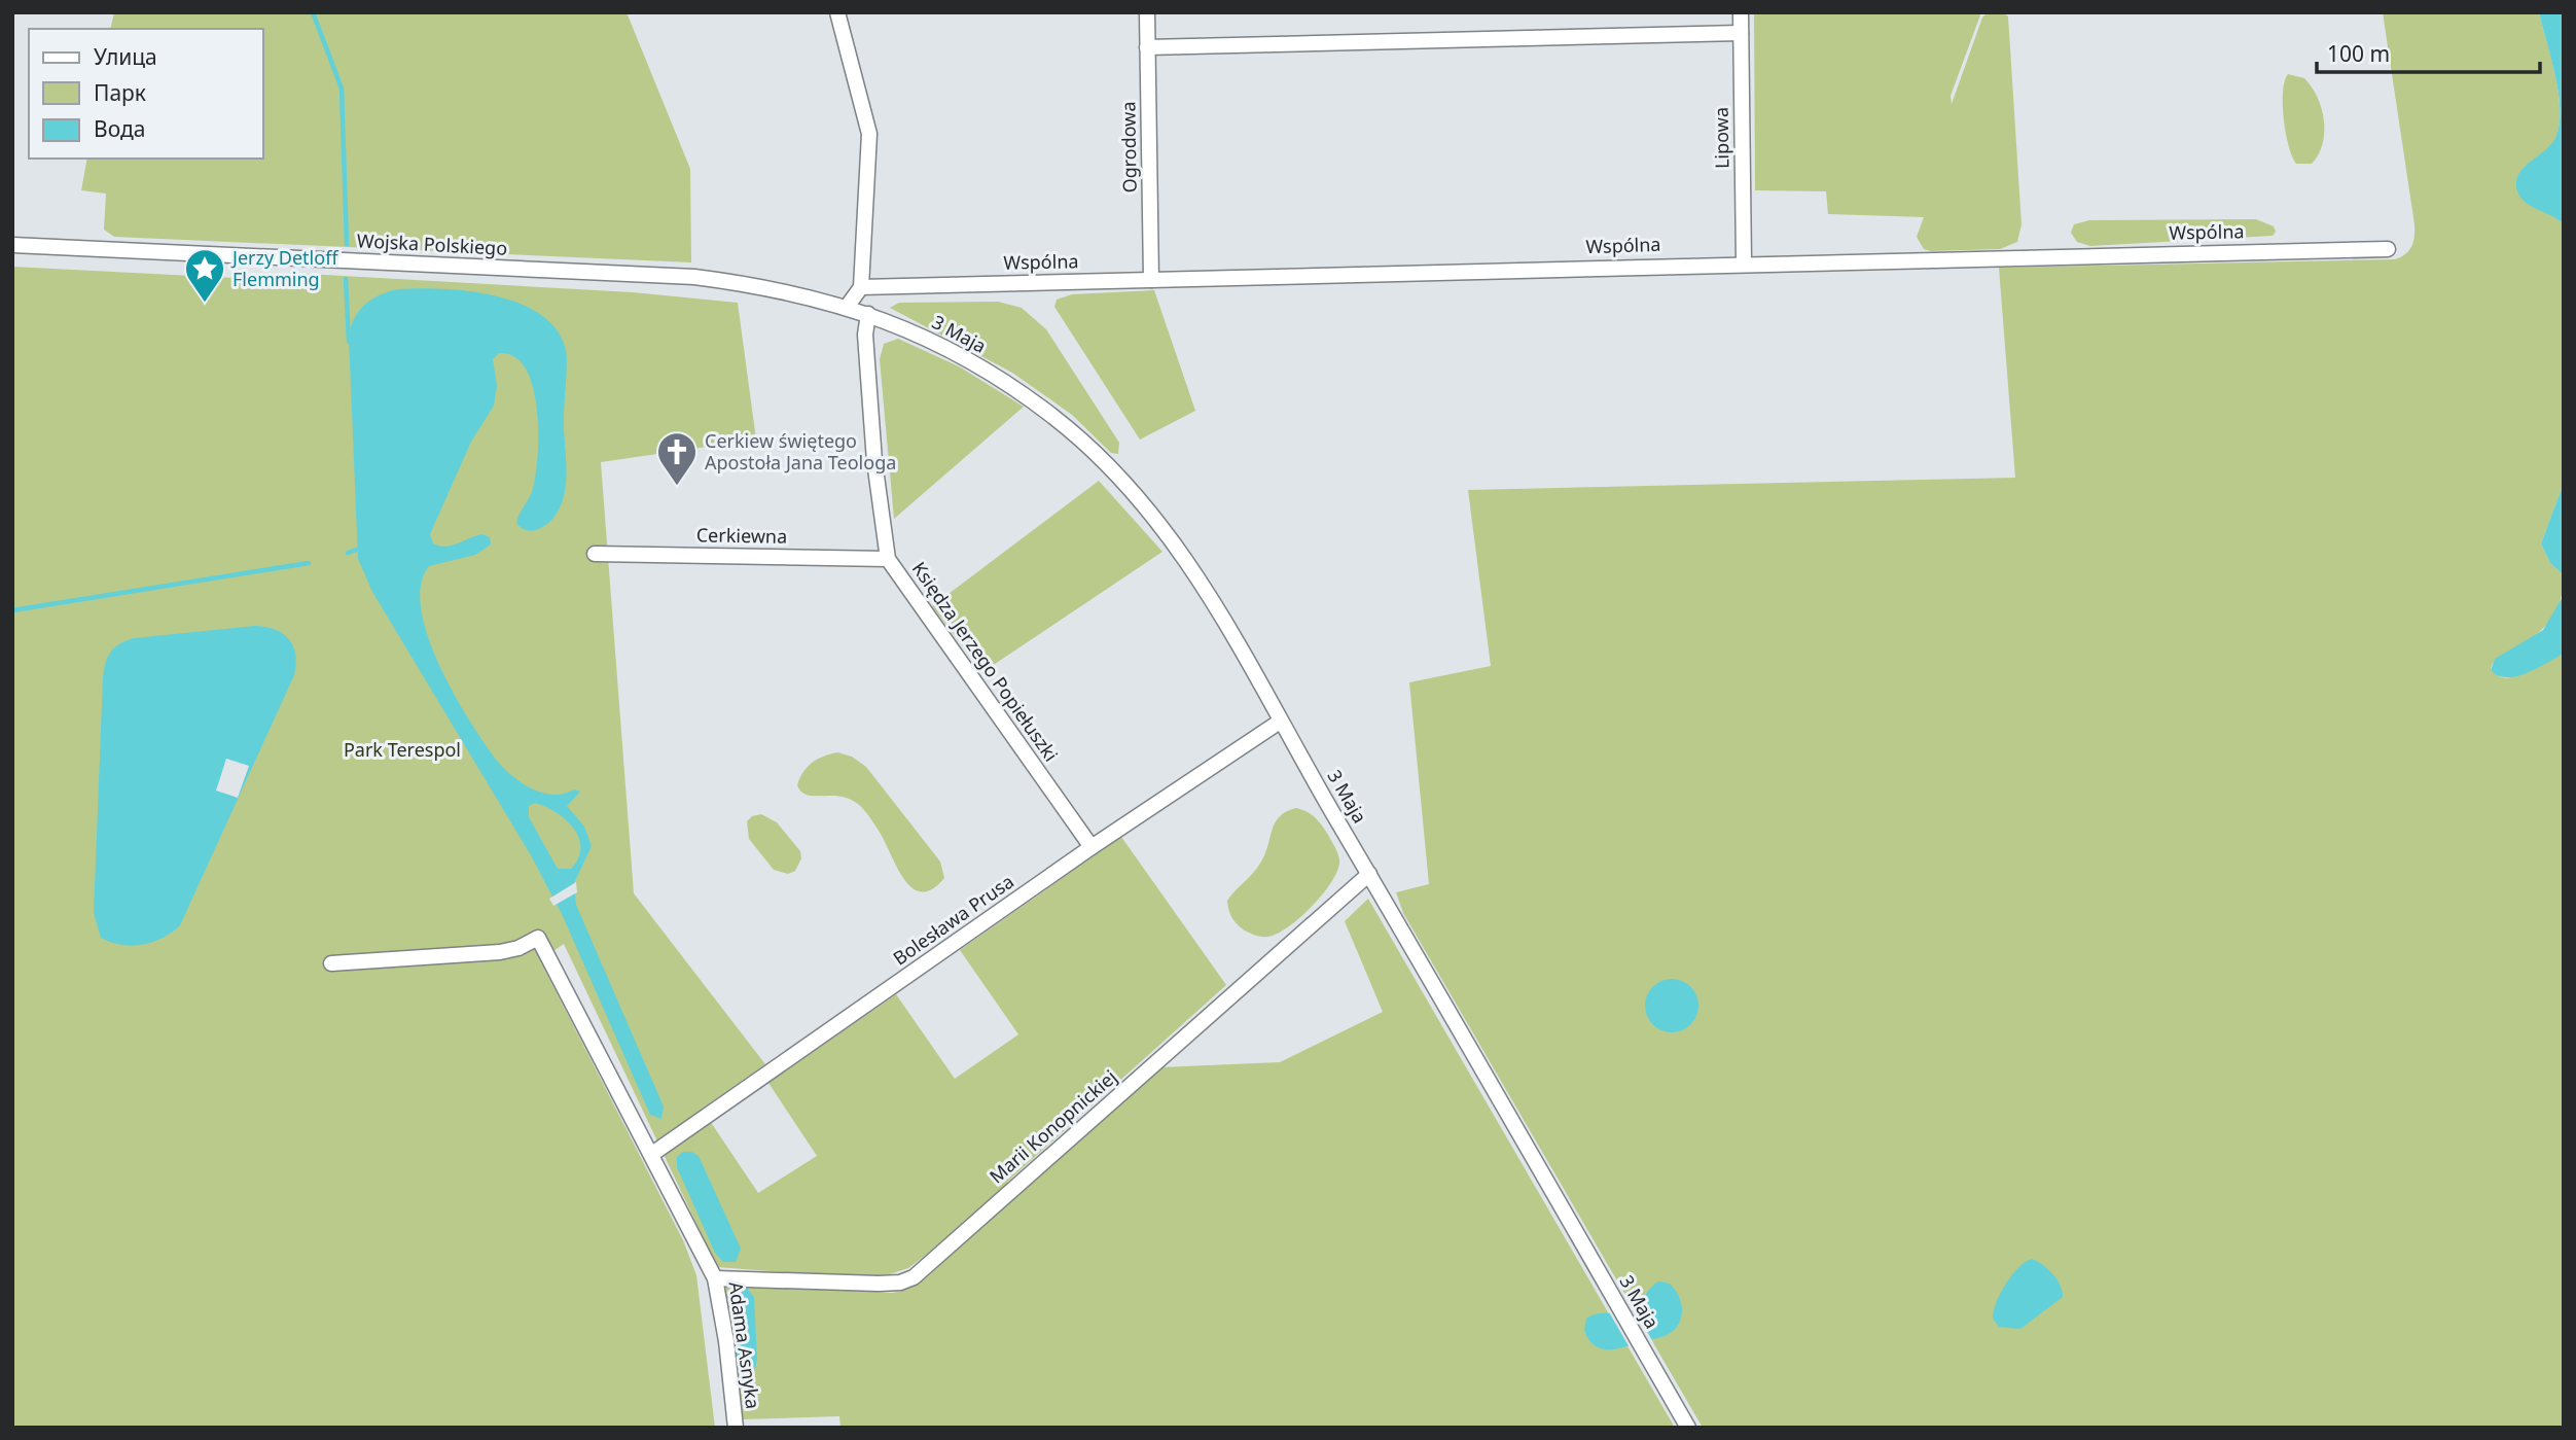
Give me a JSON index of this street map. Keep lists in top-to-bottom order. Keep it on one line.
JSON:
{"streets":{"street":["Lipowa","Ogrodowa","Wspólna","Wojska Polskiego","3 Maja","Cerkiewna","Księdza Jerzego Popiełuszki","Bolesława Prusa","Marii Konopnickiej","Adama Asnyka"]},"crossings":[["Lipowa","Wspólna"],["Ogrodowa","Wspólna"],["Wojska Polskiego","3 Maja"],["3 Maja","Księdza Jerzego Popiełuszki"],["3 Maja","Bolesława Prusa"],["3 Maja","Marii Konopnickiej"],["Cerkiewna","Księdza Jerzego Popiełuszki"],["Księdza Jerzego Popiełuszki","Bolesława Prusa"],["Bolesława Prusa","Adama Asnyka"],["Marii Konopnickiej","Adama Asnyka"]],"parks":["Park Terespol"],"places":{"place":["Jerzy Detloff Flemming"],"church":["Cerkiew świętego Apostoła Jana Teologa"]},"legend":["Улица","Парк","Вода"],"scale_bar":"100 m"}
